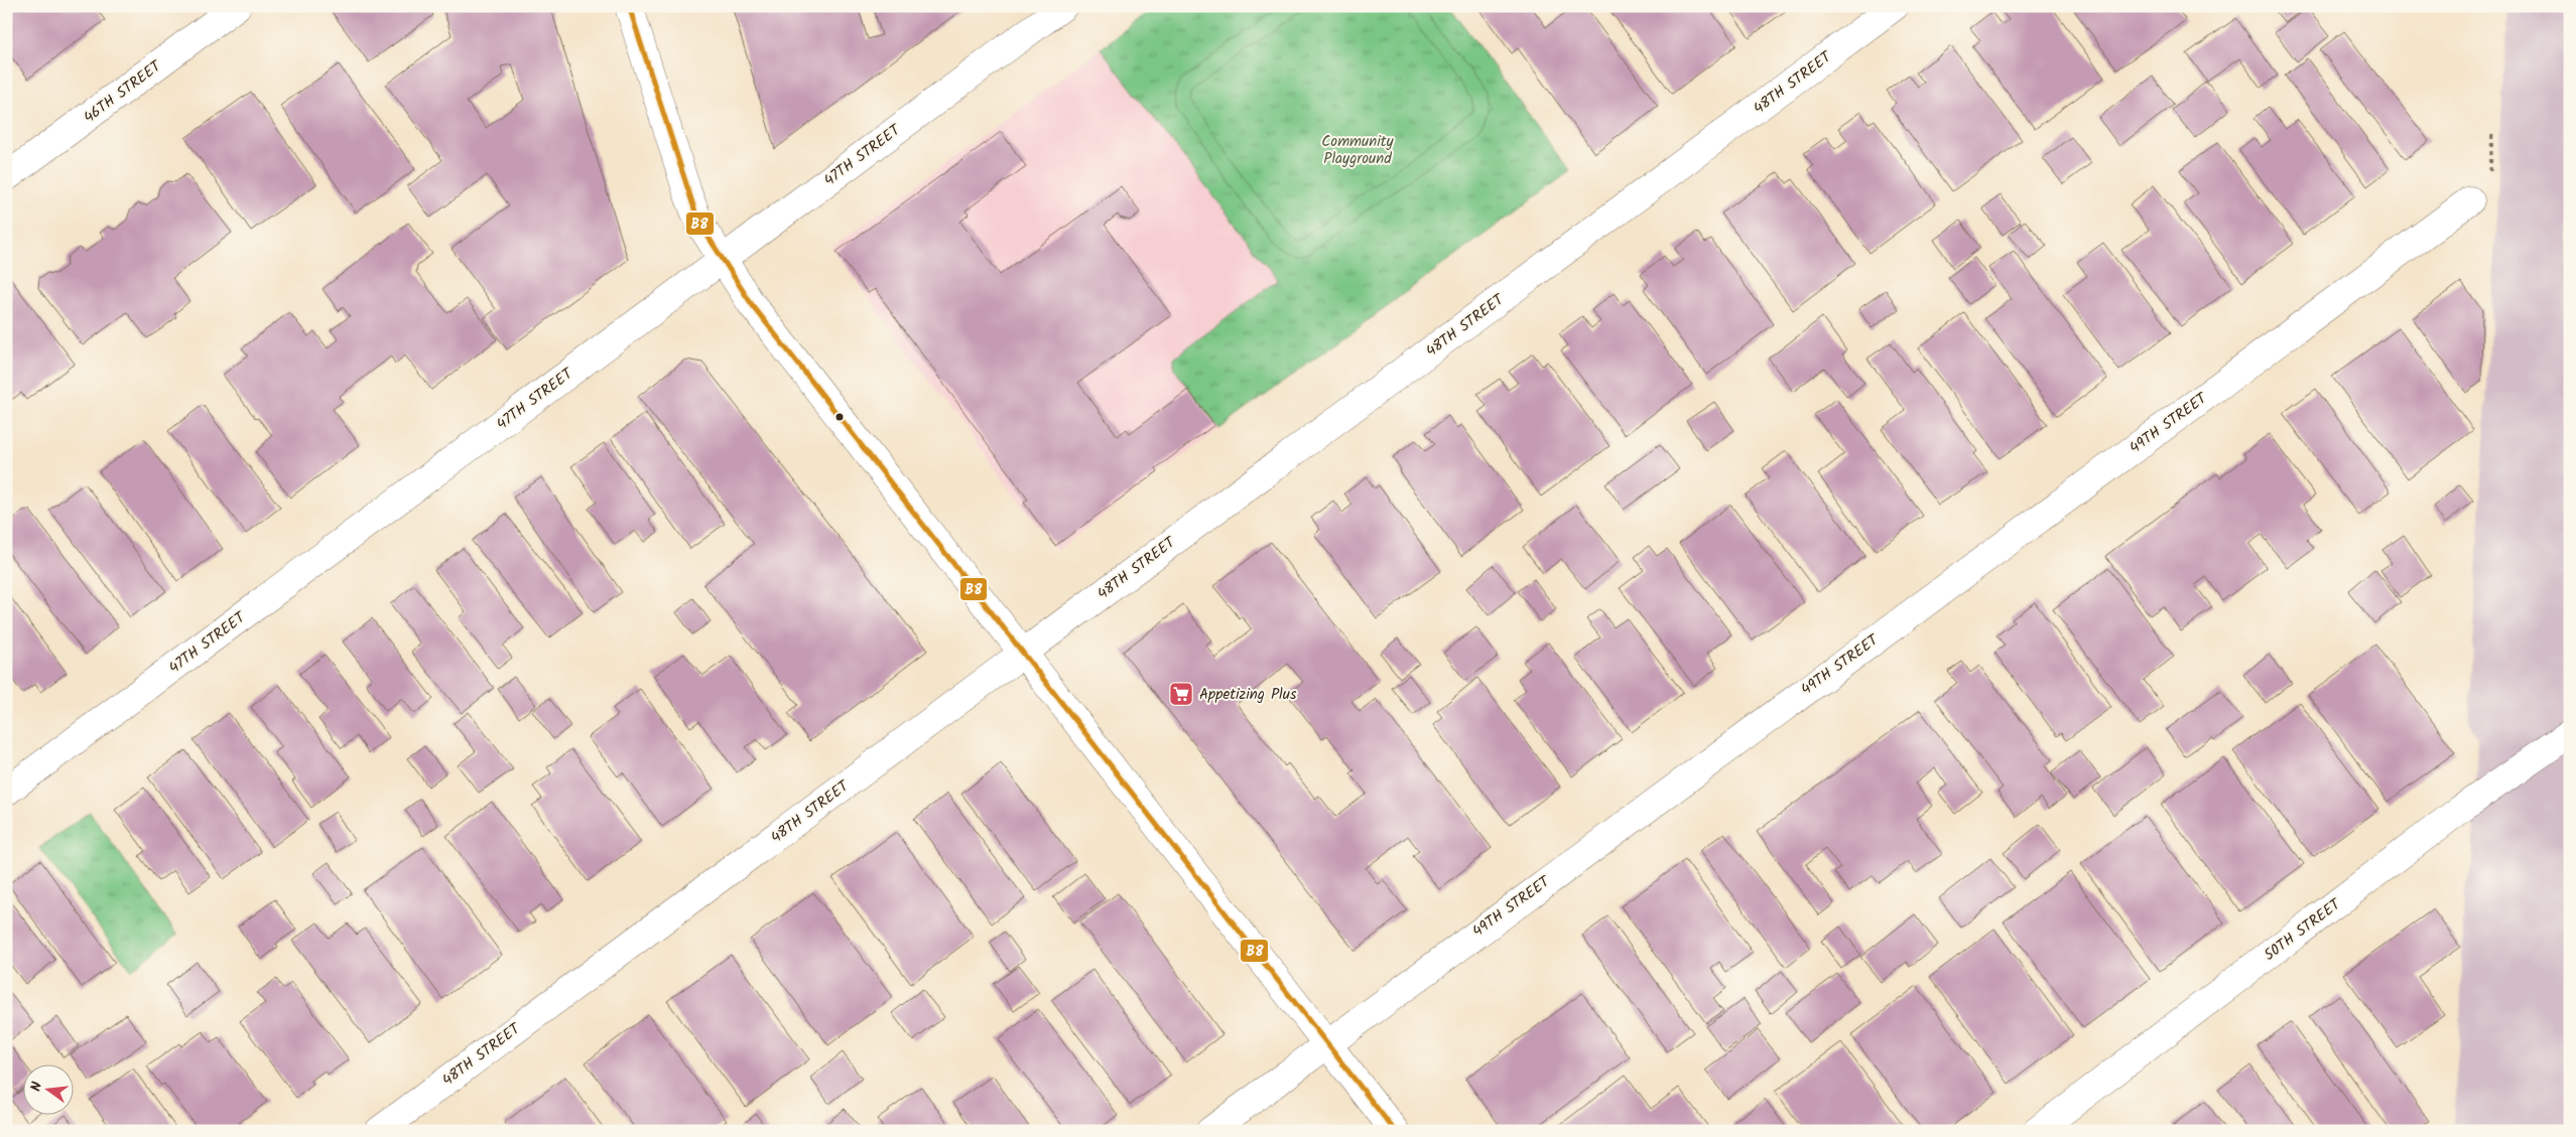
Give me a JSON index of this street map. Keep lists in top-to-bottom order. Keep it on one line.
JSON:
{"streets":{"street":["48TH STREET","46TH STREET","47TH STREET","49TH STREET","50TH STREET"]},"parks":["Community Playground"],"places":{"supermarket":["Appetizing Plus"]},"lines":["transit line B8"],"north":"left"}
